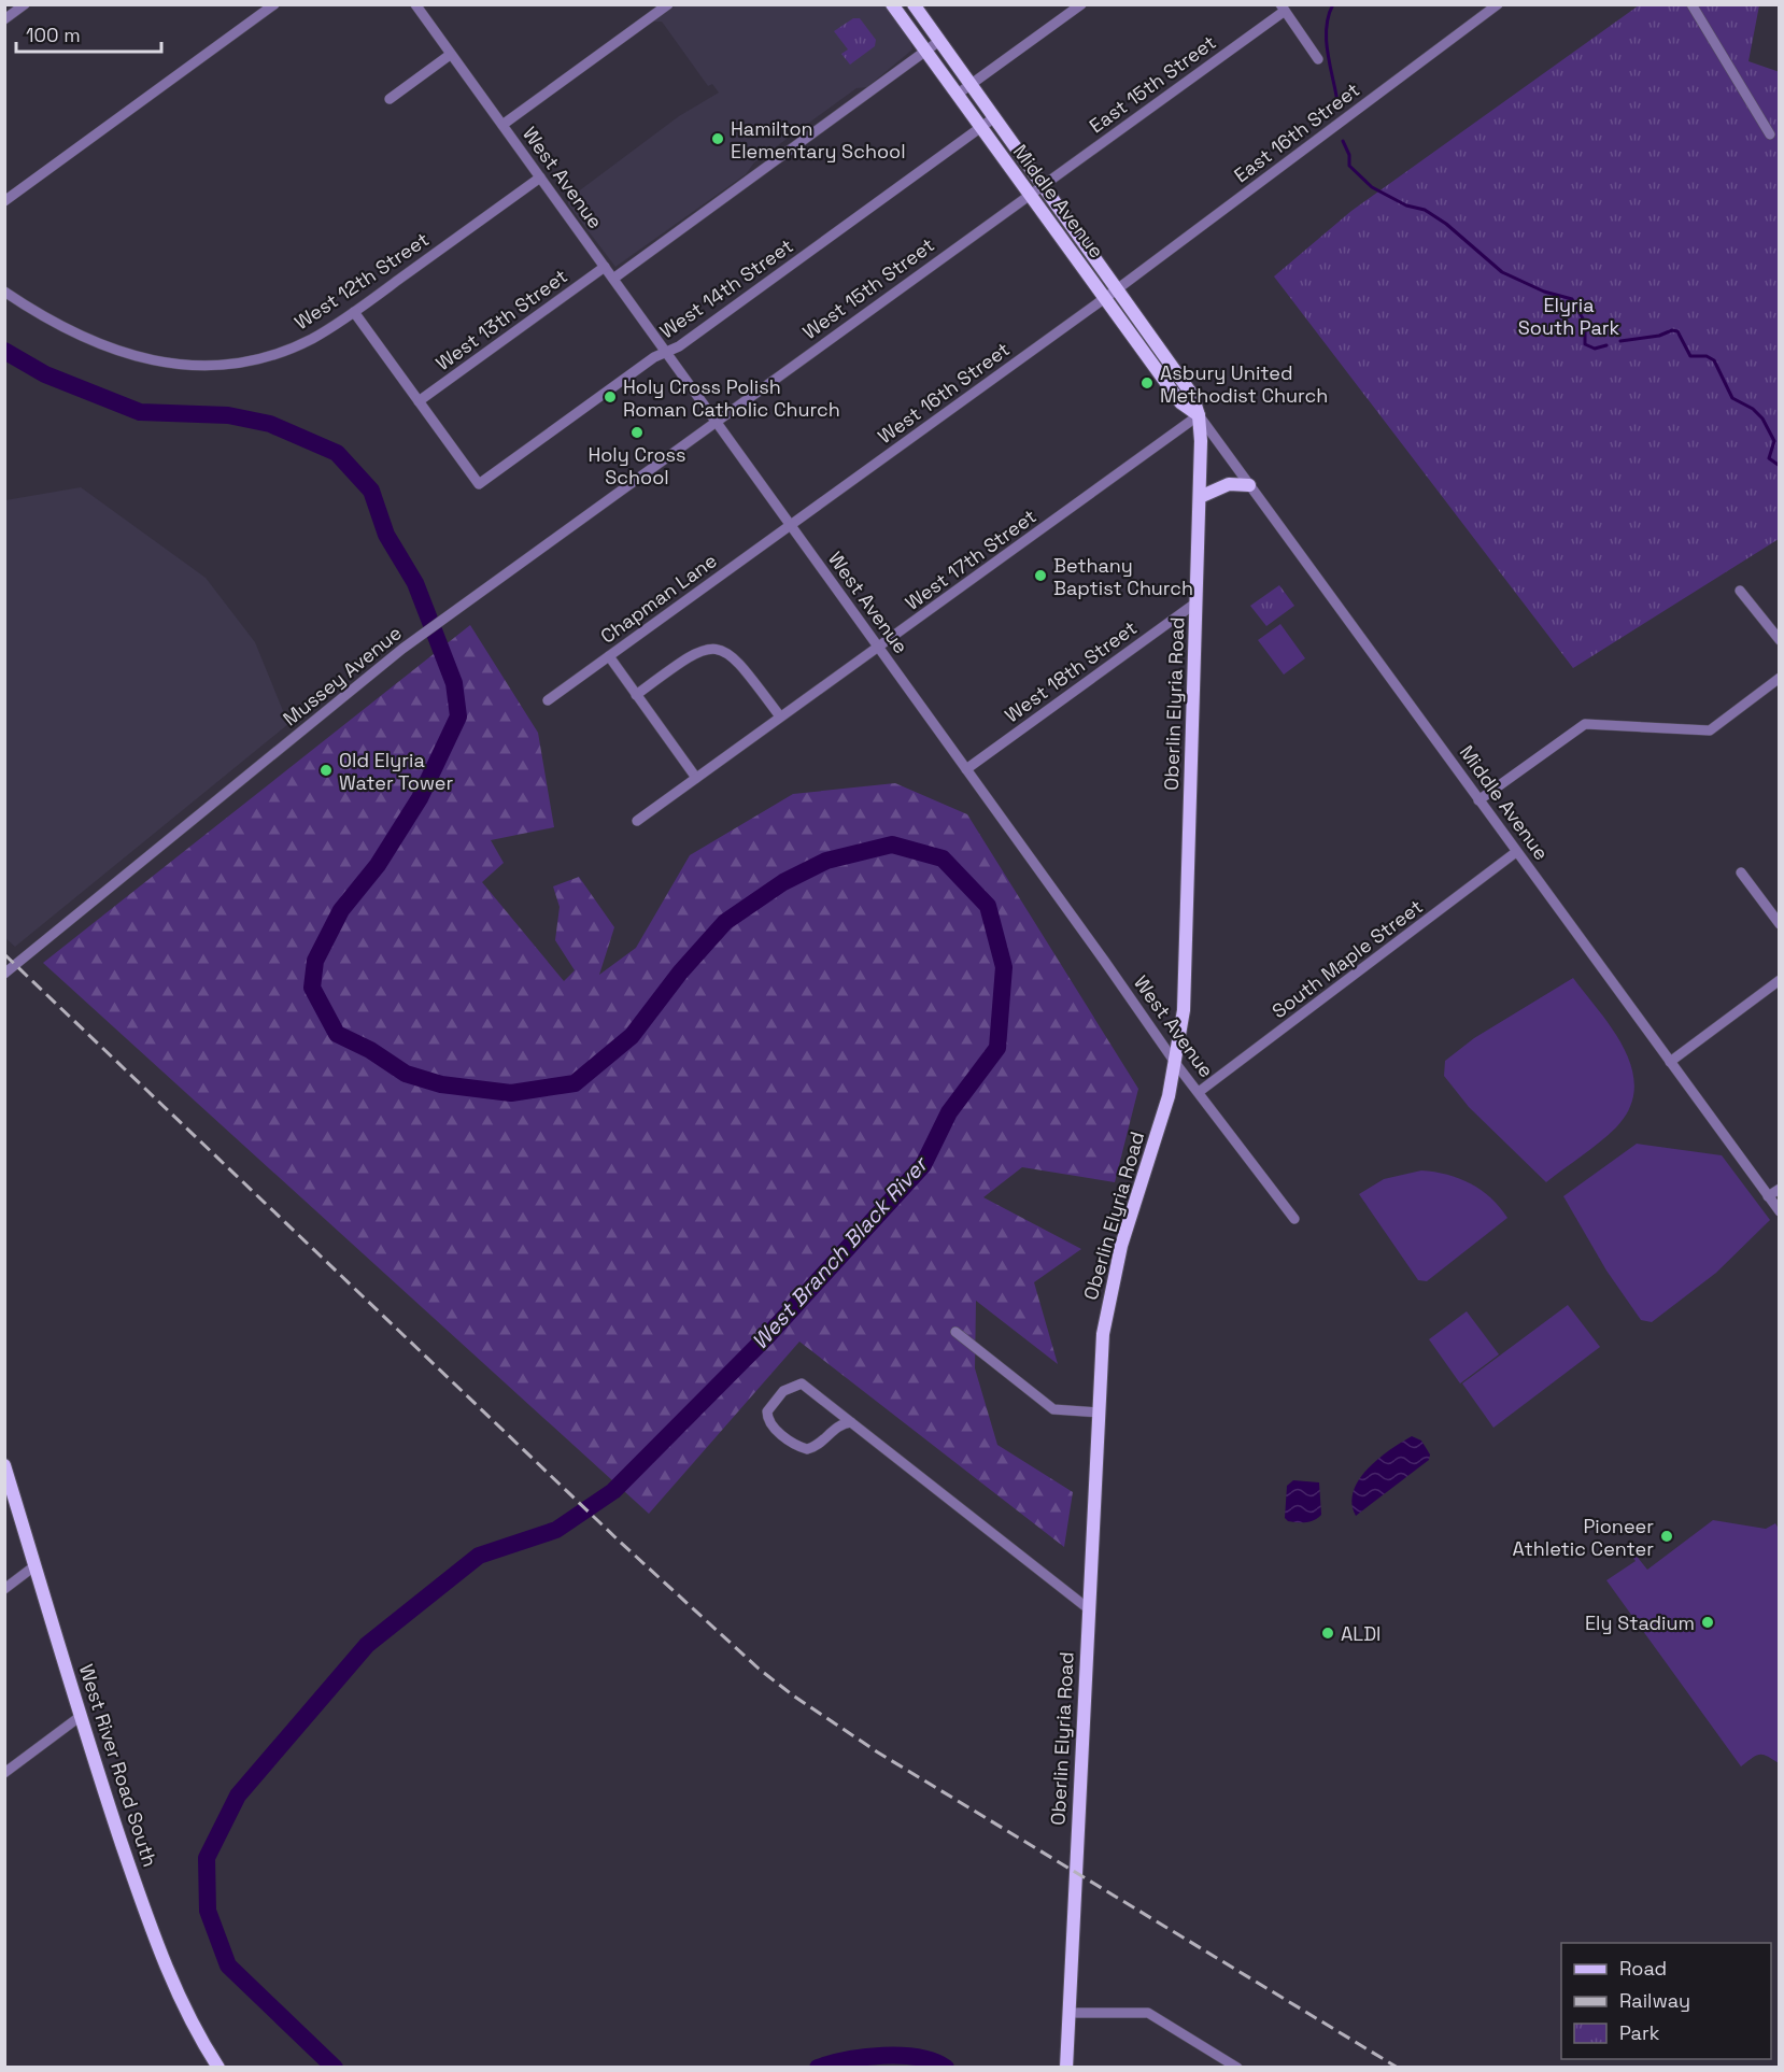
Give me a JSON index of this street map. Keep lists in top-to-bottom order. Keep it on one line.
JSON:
{"streets":{"main road":["Middle Avenue","Oberlin Elyria Road","West River Road South"],"street":["East 15th Street","East 16th Street","West Avenue","West 12th Street","West 14th Street","West 15th Street","West 13th Street","West 16th Street","West 17th Street","Chapman Lane","West 18th Street","Mussey Avenue","South Maple Street"]},"crossings":[["East 15th Street","Middle Avenue"],["East 15th Street","West 15th Street"],["East 16th Street","Middle Avenue"],["East 16th Street","West 16th Street"],["West Avenue","West 12th Street"],["West Avenue","West 14th Street"],["West Avenue","West 15th Street"],["West Avenue","West 13th Street"],["West Avenue","West 16th Street"],["West Avenue","West 17th Street"],["West Avenue","Chapman Lane"],["West Avenue","West 18th Street"],["West Avenue","Mussey Avenue"],["West Avenue","Oberlin Elyria Road"],["West Avenue","South Maple Street"],["Middle Avenue","West 14th Street"],["Middle Avenue","West 15th Street"],["Middle Avenue","West 16th Street"],["Middle Avenue","West 17th Street"],["Middle Avenue","Oberlin Elyria Road"],["Middle Avenue","South Maple Street"],["West 14th Street","West 13th Street"],["West 15th Street","Mussey Avenue"],["West 16th Street","Chapman Lane"],["West 17th Street","Oberlin Elyria Road"],["West 18th Street","Oberlin Elyria Road"]],"water":["West Branch Black River"],"parks":["Elyria South Park"],"places":["Hamilton Elementary School","Asbury United Methodist Church","Holy Cross Polish Roman Catholic Church","Holy Cross School","Bethany Baptist Church","Old Elyria Water Tower","Pioneer Athletic Center","Ely Stadium","ALDI"],"legend":["Road","Railway","Park"],"scale_bar":"100 m"}
